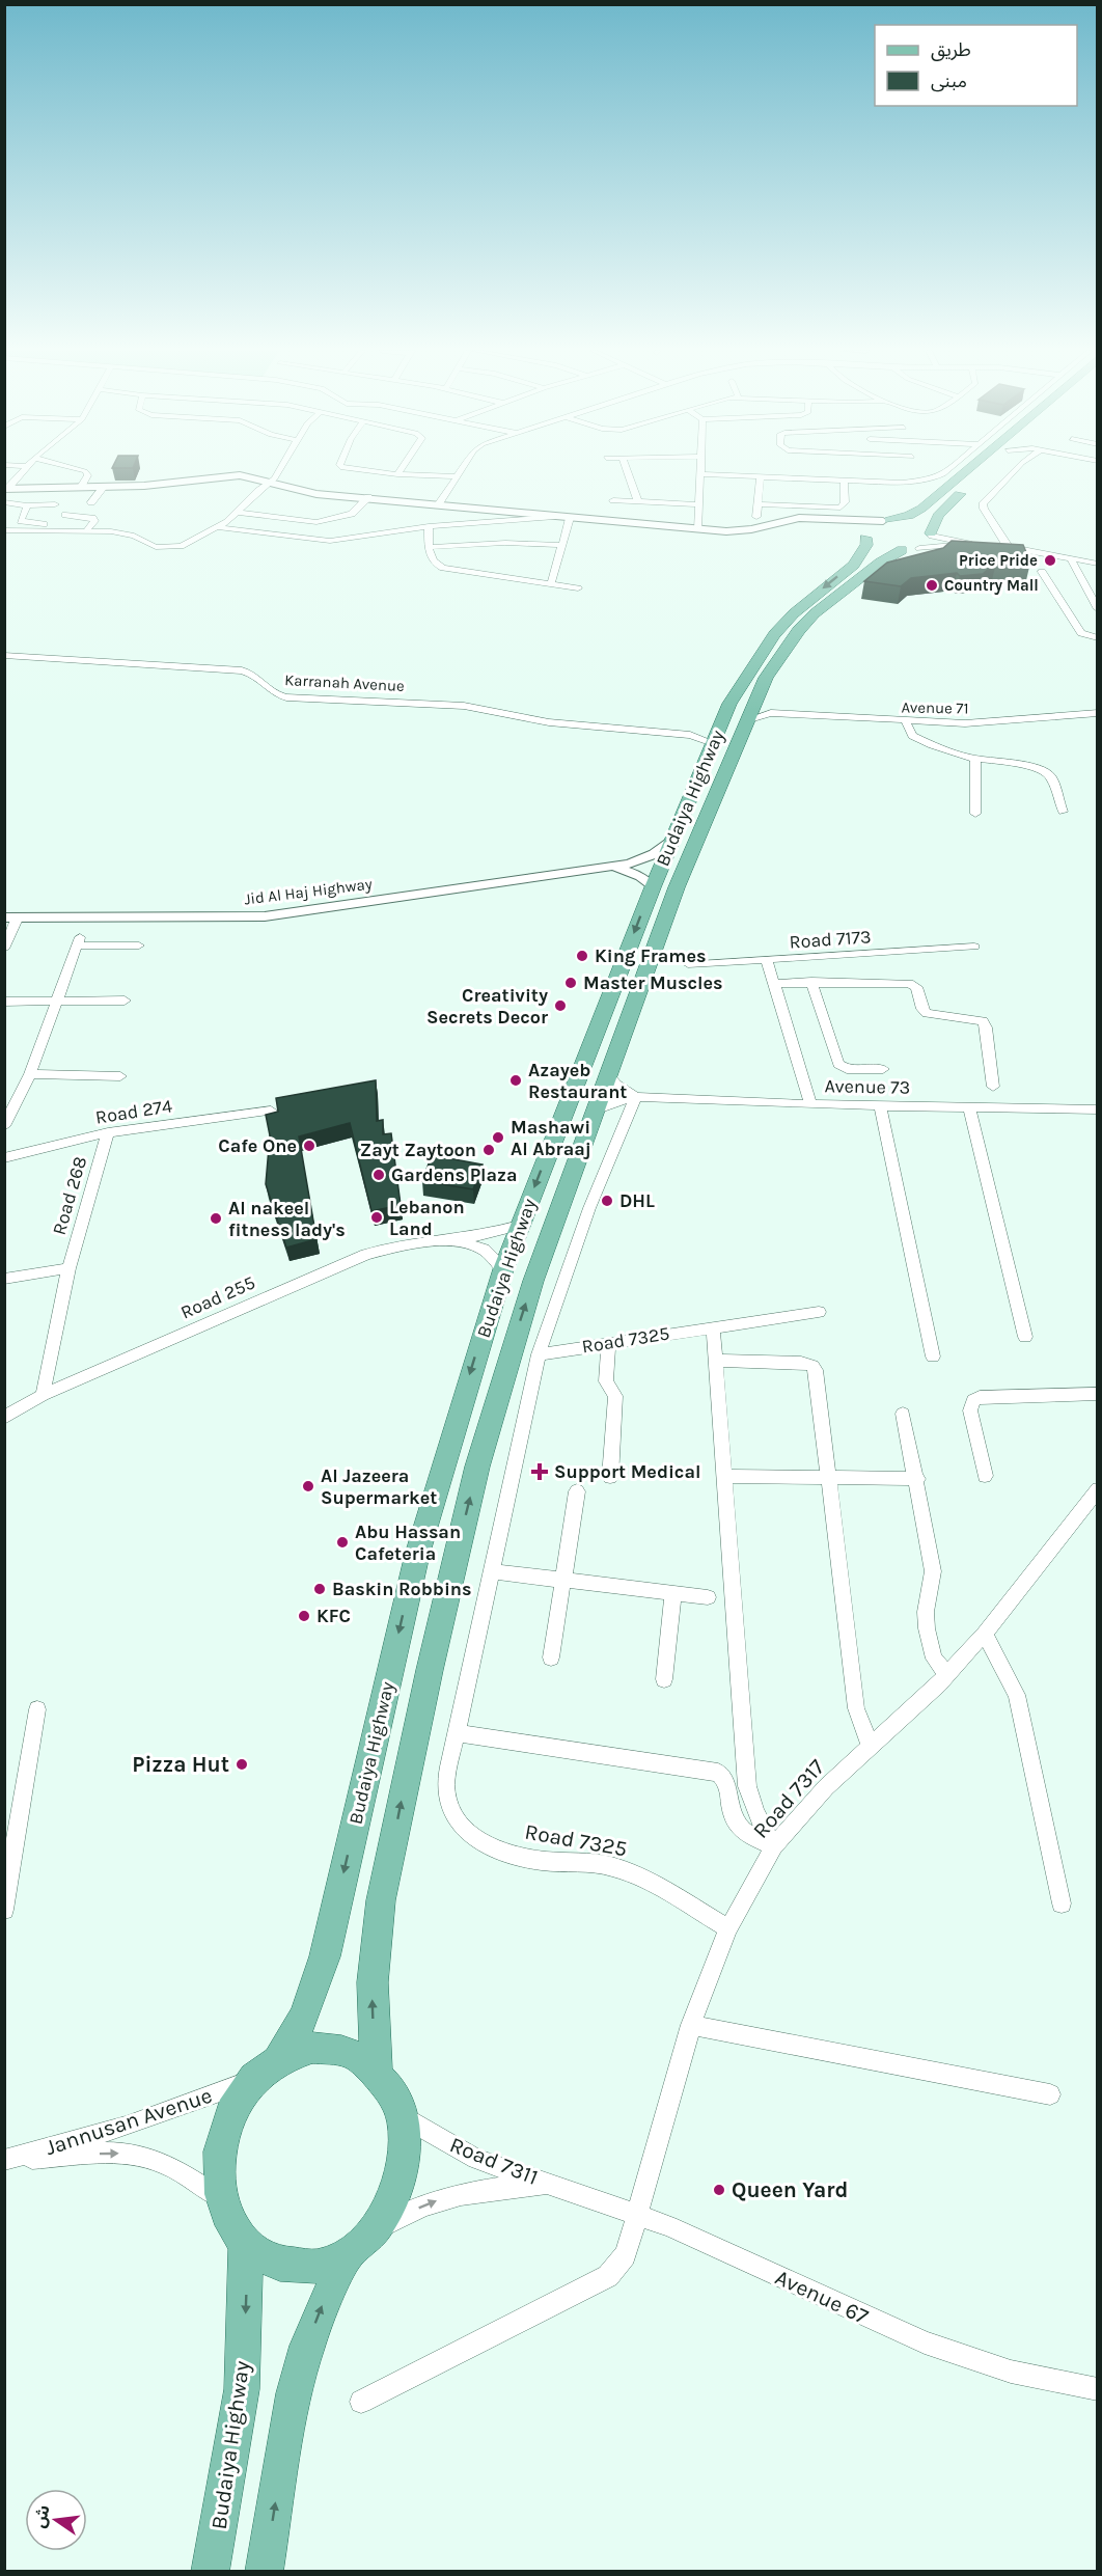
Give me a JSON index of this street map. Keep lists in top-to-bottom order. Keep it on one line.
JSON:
{"streets":{"main road":["Budaiya Highway"],"street":["Karranah Avenue","Avenue 71","Jid Al Haj Highway","Road 7173","Avenue 73","Road 274","Road 268","Road 255","Road 7325","Road 7317","Jannusan Avenue","Road 7311","Avenue 67"]},"crossings":[["Karranah Avenue","Budaiya Highway"],["Avenue 71","Budaiya Highway"],["Budaiya Highway","Jid Al Haj Highway"],["Budaiya Highway","Avenue 73"],["Budaiya Highway","Road 255"],["Budaiya Highway","Jannusan Avenue"],["Budaiya Highway","Road 7311"],["Avenue 73","Road 7325"],["Road 274","Road 268"],["Road 268","Road 255"],["Road 7325","Road 7317"],["Road 7317","Avenue 67"],["Jannusan Avenue","Road 7311"],["Road 7311","Avenue 67"]],"one_way":["Jannusan Avenue","Road 7311"],"places":{"other":["Price Pride","Country Mall","King Frames","Master Muscles","Creativity Secrets Decor","Azayeb Restaurant","Mashawi Al Abraaj","Cafe One","Zayt Zaytoon","Gardens Plaza","DHL","Lebanon Land","Al nakeel fitness lady's","Al Jazeera Supermarket","Abu Hassan Cafeteria","Baskin Robbins","KFC","Pizza Hut","Queen Yard"],"health":["Support Medical"]},"legend":["طريق","مبنى"],"north":"left"}
